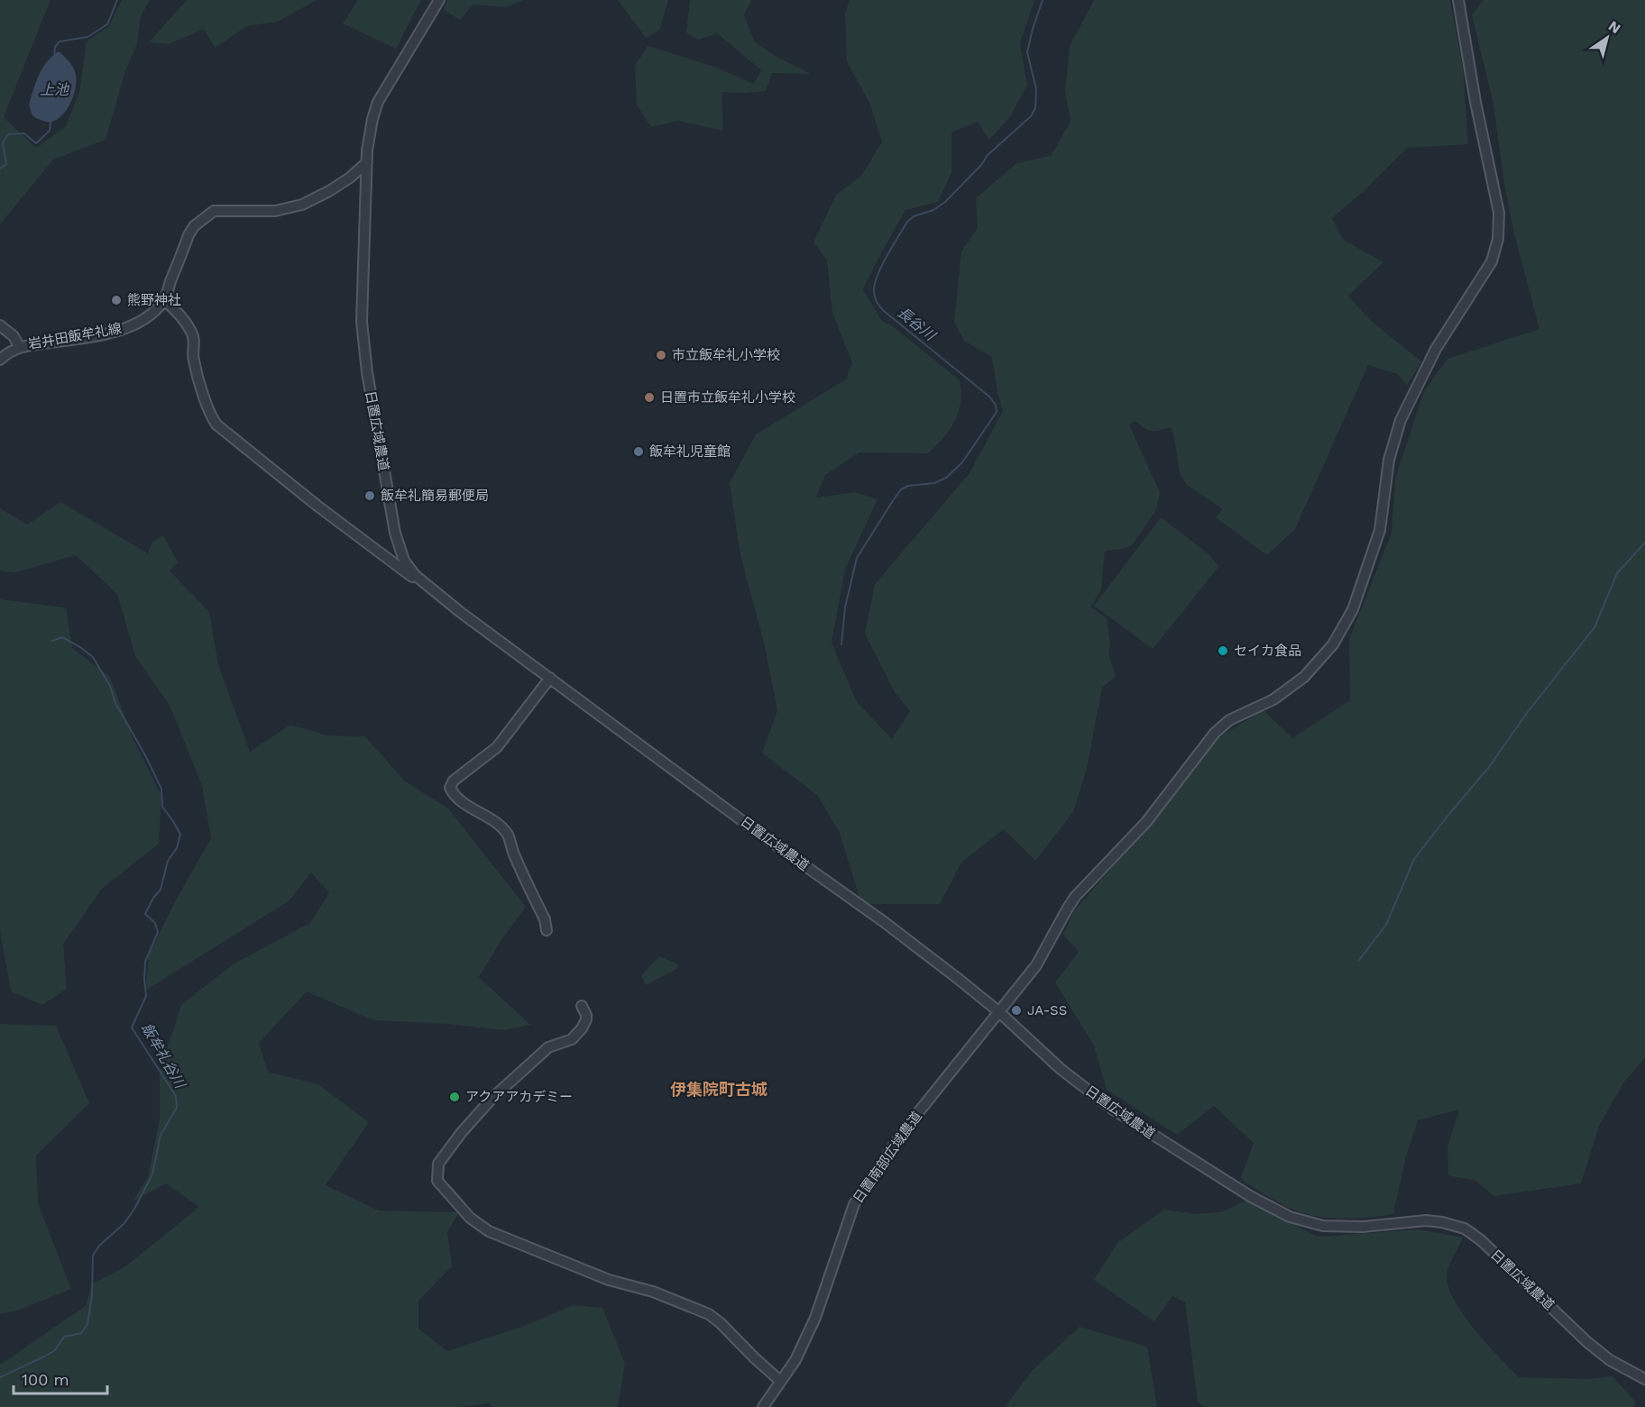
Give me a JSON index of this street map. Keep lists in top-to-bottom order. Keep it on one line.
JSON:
{"streets":{"street":["岩井田飯牟礼線","日置広域農道","日置南部広域農道"]},"crossings":[["岩井田飯牟礼線","日置広域農道"],["日置広域農道","日置南部広域農道"]],"districts":["伊集院町古城"],"water":["上池","長谷川","飯牟礼谷川"],"places":["熊野神社","市立飯牟礼小学校","日置市立飯牟礼小学校","飯牟礼児童館","飯牟礼簡易郵便局","セイカ食品","JA-SS","アクアアカデミー"],"scale_bar":"100 m","north":"top right"}
